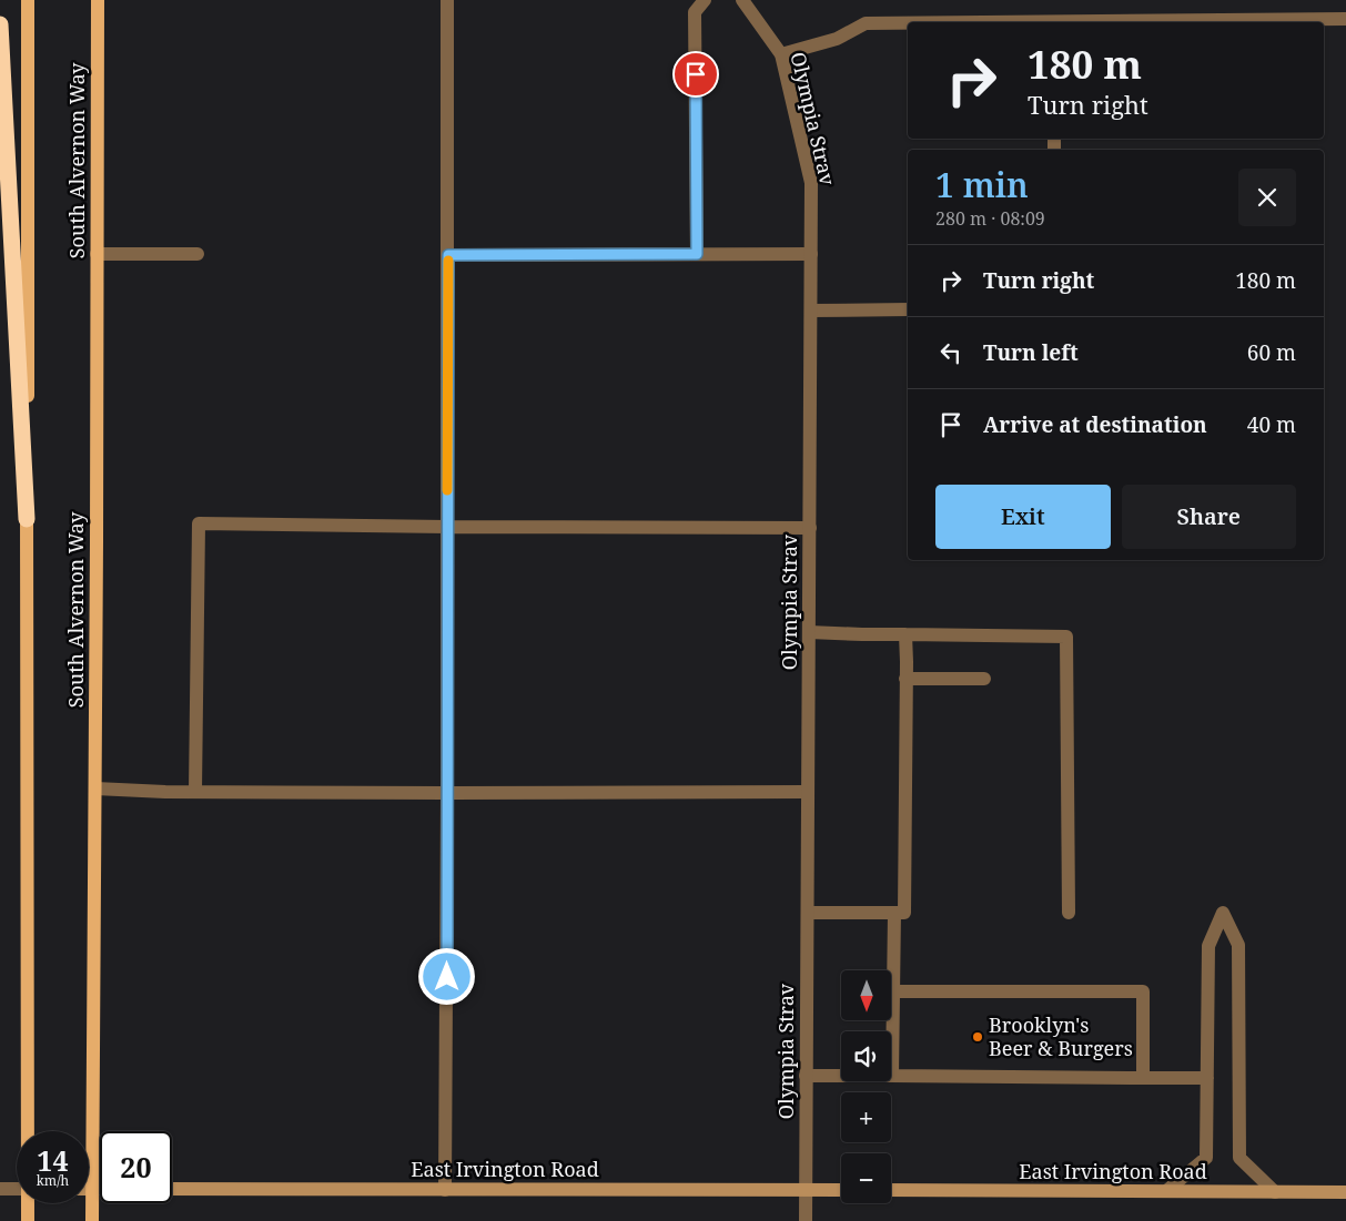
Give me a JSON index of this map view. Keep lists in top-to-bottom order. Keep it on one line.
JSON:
{"streets":{"main road":["South Alvernon Way","East Irvington Road"],"street":["Olympia Strav"]},"crossings":[["Olympia Strav","East Irvington Road"]],"places":["Brooklyn's Beer & Burgers"],"north":"bottom","page":{"turn":["180 m","Turn right"],"heading":["1 min","280 m · 08:09"],"list":[{"name":"Turn right","value":"180 m"},{"name":"Turn left","value":"60 m"},{"name":"Arrive at destination","value":"40 m"}],"buttons":["Exit","Share"],"map_buttons":["+","−"],"speed":"14 km/h","limit":"20"}}
